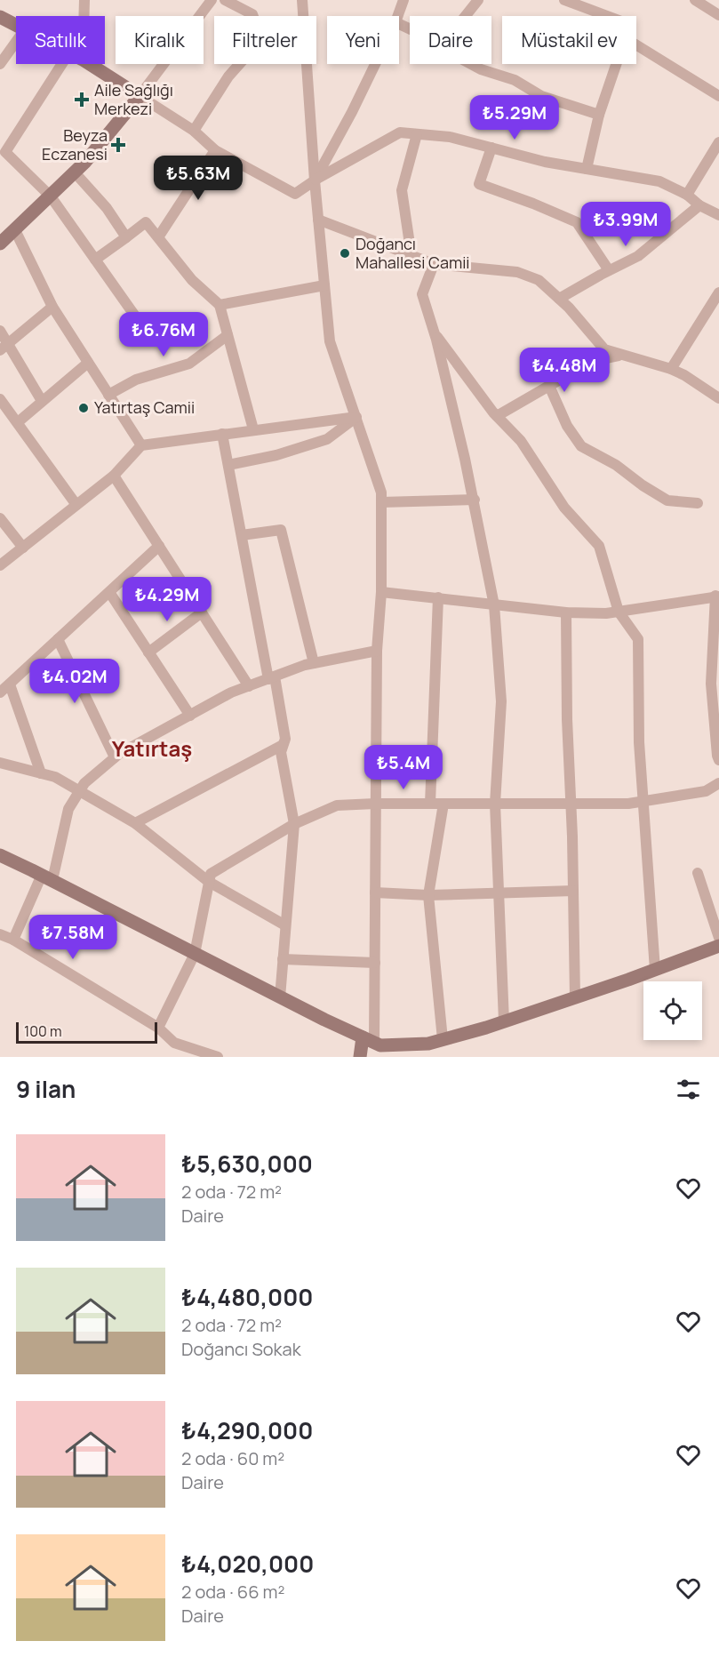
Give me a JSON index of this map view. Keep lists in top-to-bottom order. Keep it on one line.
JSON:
{"districts":["Yatırtaş"],"places":{"health":["Aile Sağlığı Merkezi","Beyza Eczanesi"],"other":["Doğancı Mahallesi Camii","Yatırtaş Camii"]},"scale_bar":"100 m","page":{"chip":["Satılık","Kiralık","Filtreler","Yeni","Daire","Müstakil ev"],"price":["₺5.29M","₺5.63M","₺3.99M","₺6.76M","₺4.48M","₺4.29M","₺4.02M","₺5.4M","₺7.58M"],"scale":"100 m","heading":"9 ilan","list":[{"name":"₺5,630,000","note":"2 oda · 72 m² · Daire"},{"name":"₺4,480,000","note":"2 oda · 72 m² · Doğancı Sokak"},{"name":"₺4,290,000","note":"2 oda · 60 m² · Daire"},{"name":"₺4,020,000","note":"2 oda · 66 m² · Daire"}]}}
